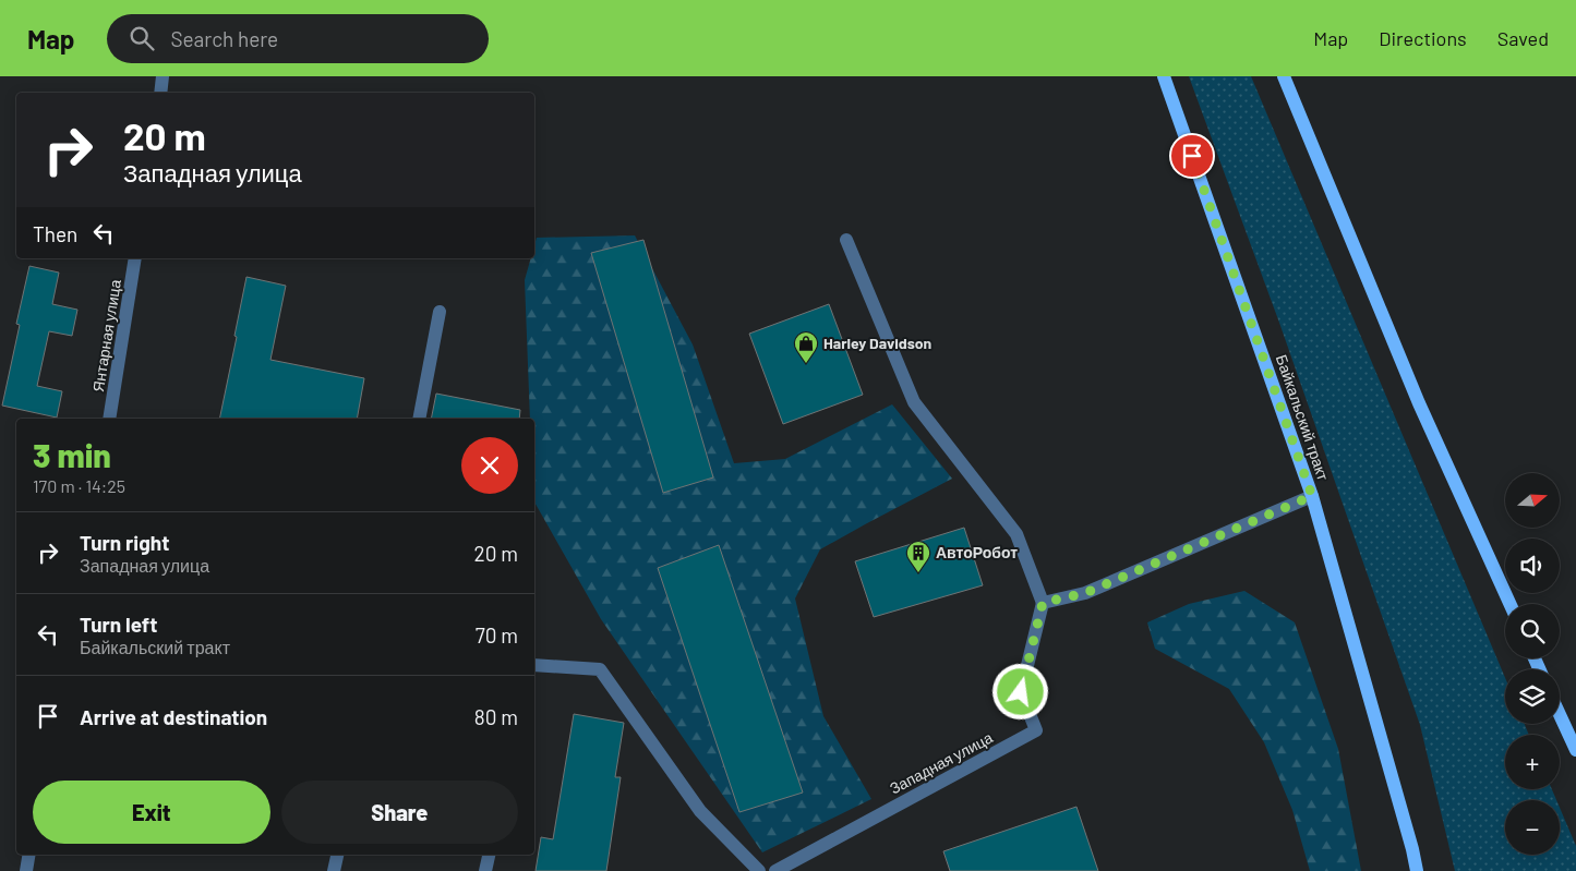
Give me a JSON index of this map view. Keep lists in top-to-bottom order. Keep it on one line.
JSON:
{"streets":{"main road":["Байкальский тракт"],"street":["Янтарная улица","Западная улица"]},"places":{"shop":["Harley Davidson"],"building":["АвтоРобот"]},"north":"right","page":{"header":"Map","search":"Search here","nav":["Map","Directions","Saved"],"turn":["20 m","Западная улица"],"then":"Then","heading":["3 min","170 m · 14:25"],"map_buttons":["+","−"],"list":[{"name":"Turn right","note":"Западная улица","value":"20 m"},{"name":"Turn left","note":"Байкальский тракт","value":"70 m"},{"name":"Arrive at destination","value":"80 m"}],"buttons":["Exit","Share"]}}
